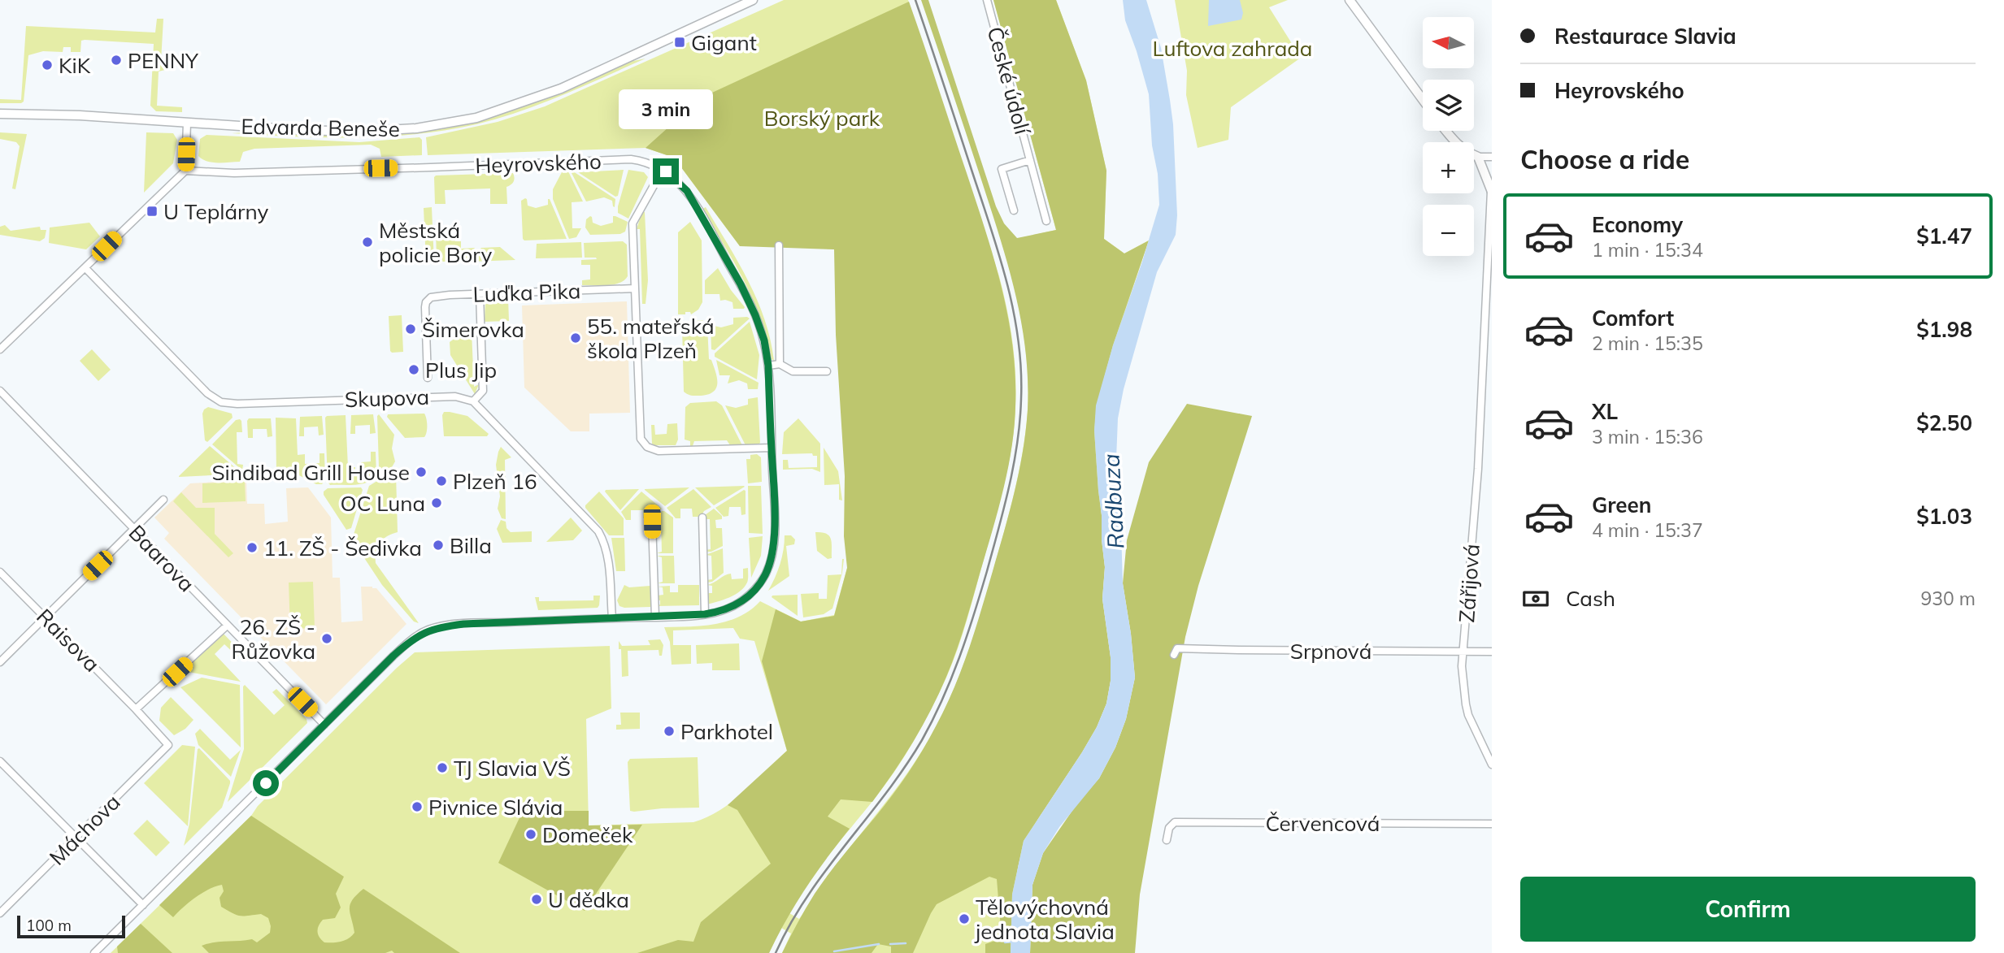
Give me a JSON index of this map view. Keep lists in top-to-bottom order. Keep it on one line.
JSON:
{"streets":{"street":["České údolí","Edvarda Beneše","Heyrovského","Luďka Pika","Skupova","Baarova","Zářijová","Raisova","Srpnová","Červencová","Máchova"]},"crossings":[["Heyrovského","Baarova"],["Zářijová","Srpnová"],["Raisova","Máchova"]],"water":["Radbuza"],"parks":["Luftova zahrada","Borský park"],"places":{"transit":["Gigant","U Teplárny"],"other":["PENNY","KiK","Městská policie Bory","Šimerovka","55. mateřská škola Plzeň","Plus Jip","Sindibad Grill House","Plzeň 16","OC Luna","Billa","11. ZŠ - Šedivka","26. ZŠ - Růžovka","Parkhotel","TJ Slavia VŠ","Pivnice Slávia","Domeček","U dědka","Tělovýchovná jednota Slavia"]},"scale_bar":"100 m","north":"left","page":{"banner":["Restaurace Slavia","Heyrovského"],"map_buttons":["+","−"],"bubble":"3 min","heading":"Choose a ride","list":[{"name":"Economy","note":"1 min · 15:34","value":"$1.47"},{"name":"Comfort","note":"2 min · 15:35","value":"$1.98"},{"name":"XL","note":"3 min · 15:36","value":"$2.50"},{"name":"Green","note":"4 min · 15:37","value":"$1.03"}],"pay":["Cash","930 m"],"buttons":"Confirm","scale":"100 m"}}
